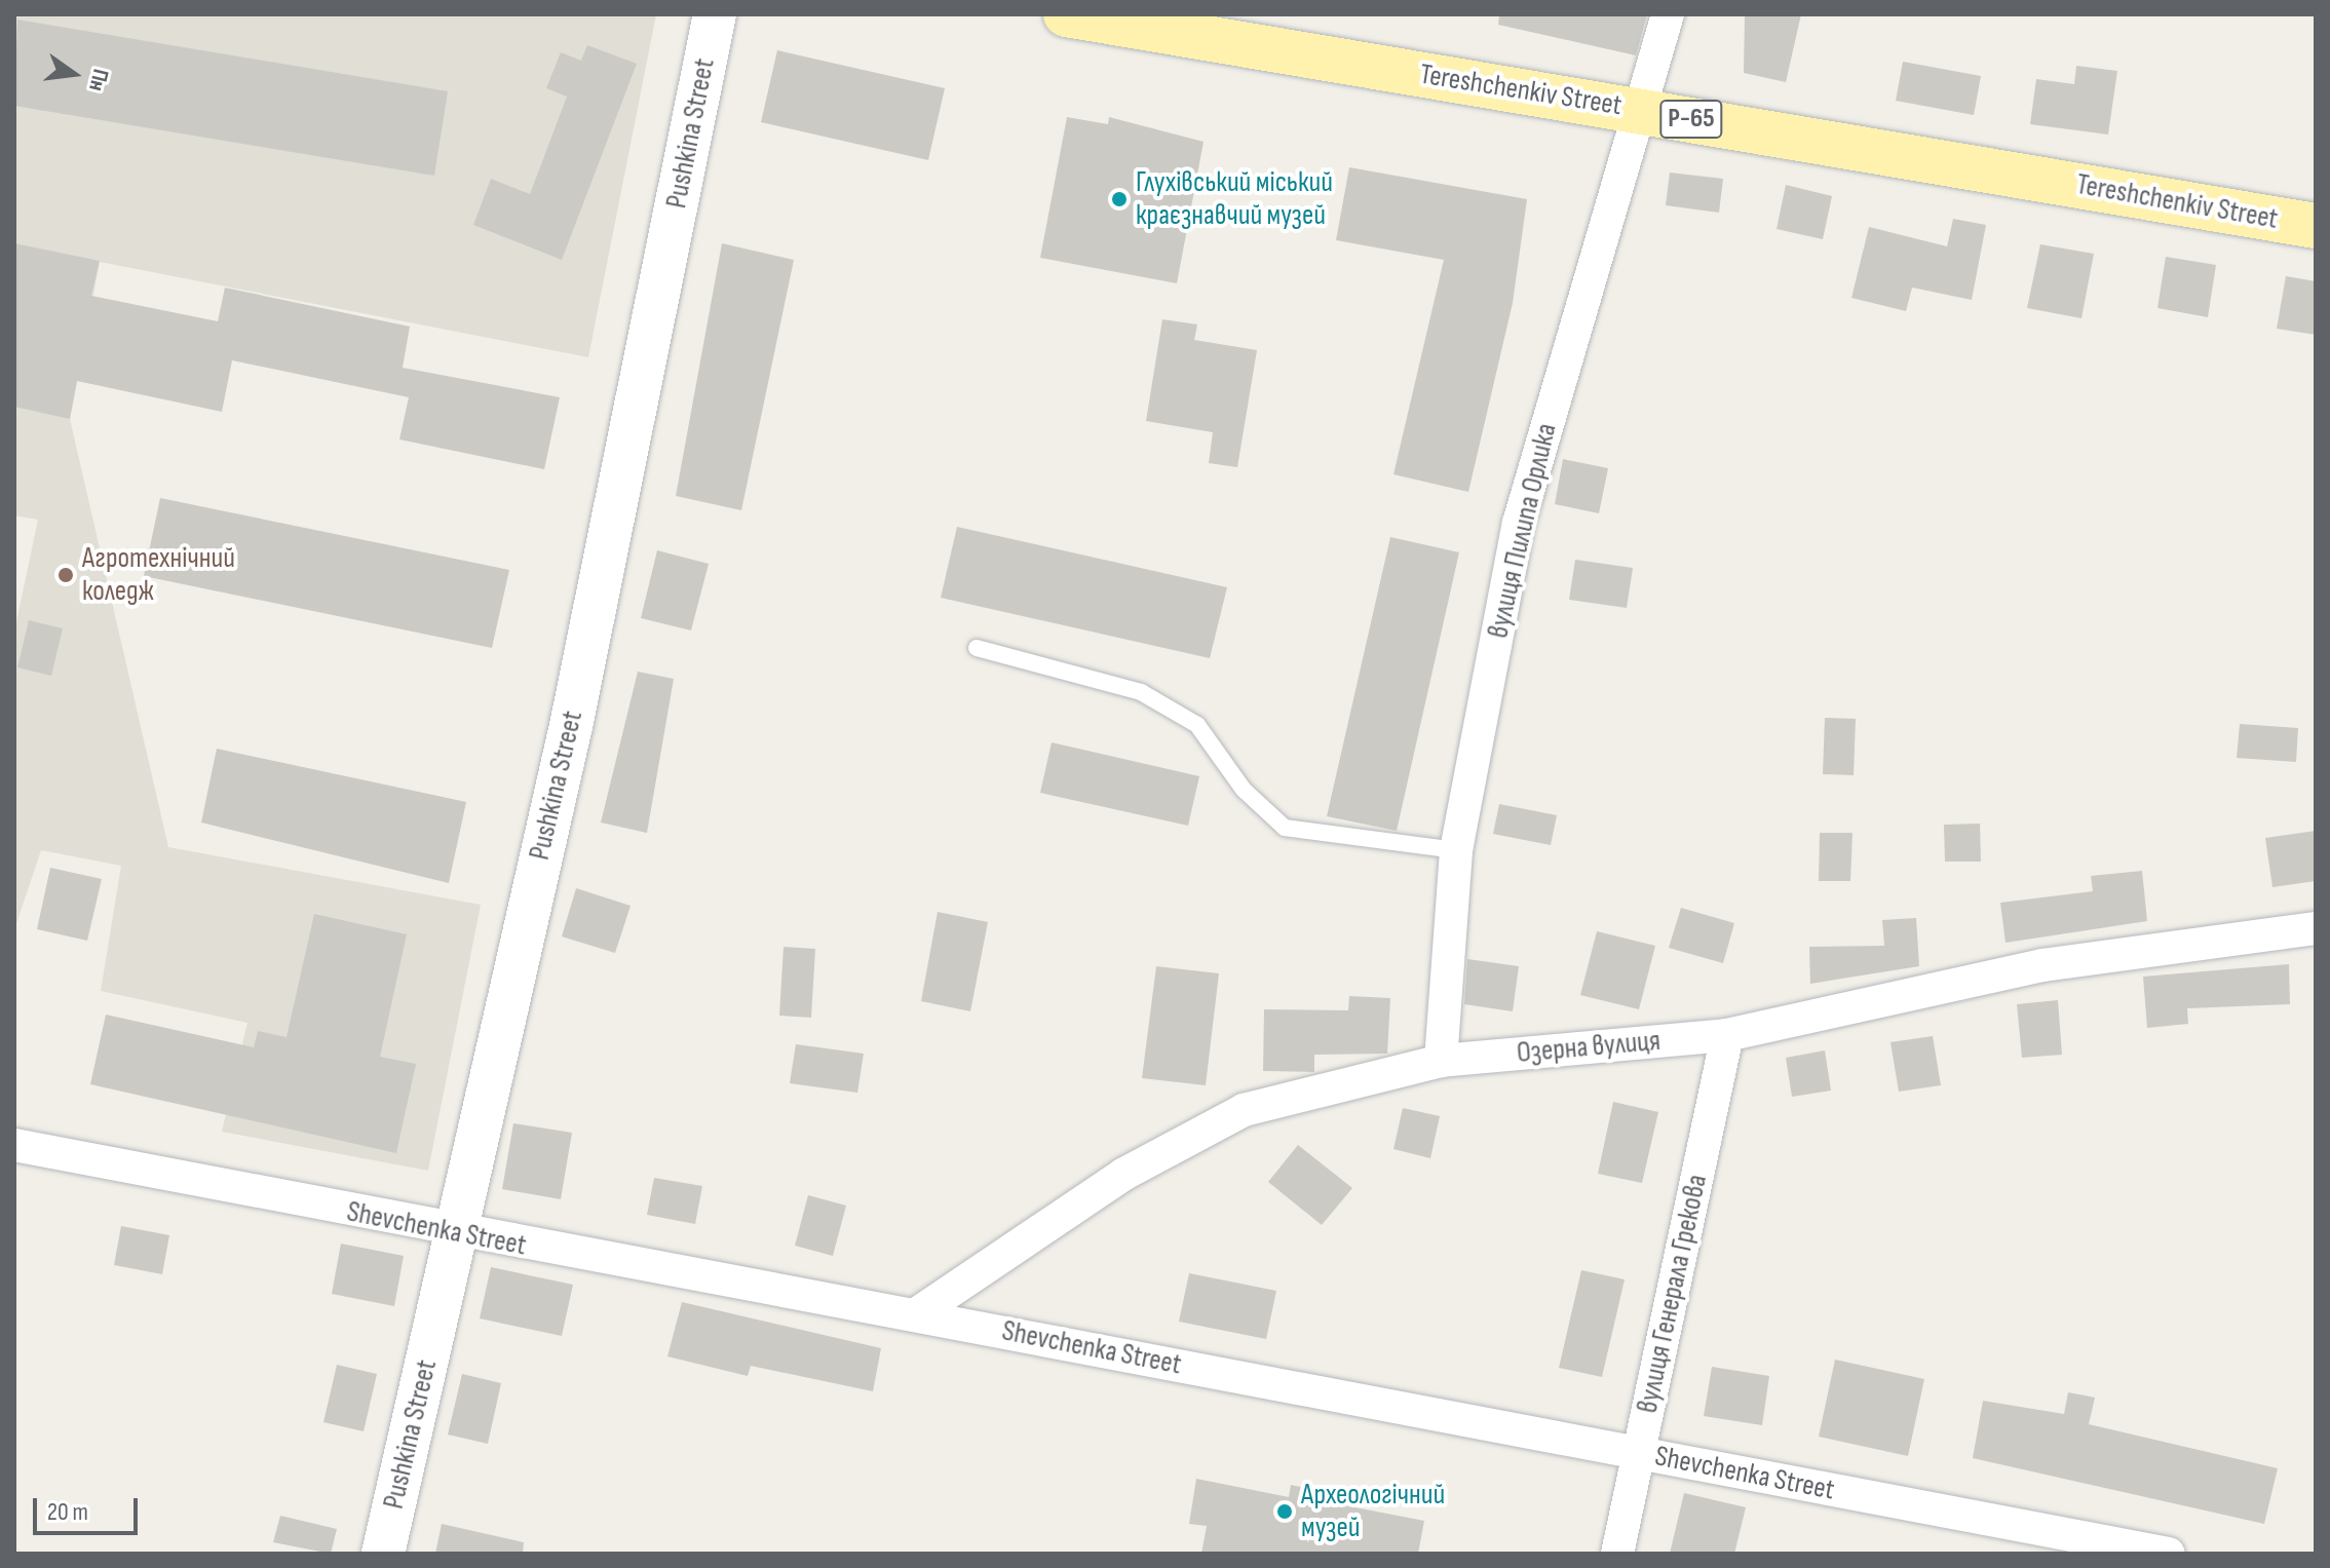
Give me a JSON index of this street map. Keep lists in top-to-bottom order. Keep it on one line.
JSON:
{"streets":{"main road":["Tereshchenkiv Street","Р-65"],"street":["Pushkina Street","вулиця Пилипа Орлика","Озерна вулиця","Shevchenka Street","вулиця Генерала Грекова"]},"crossings":[["Tereshchenkiv Street","вулиця Пилипа Орлика"],["Pushkina Street","Shevchenka Street"],["вулиця Пилипа Орлика","Озерна вулиця"],["Озерна вулиця","Shevchenka Street"],["Озерна вулиця","вулиця Генерала Грекова"],["Shevchenka Street","вулиця Генерала Грекова"]],"places":["Глухівський міський краєзнавчий музей","Агротехнічний коледж","Археологічний музей"],"scale_bar":"20 m","north":"right"}
